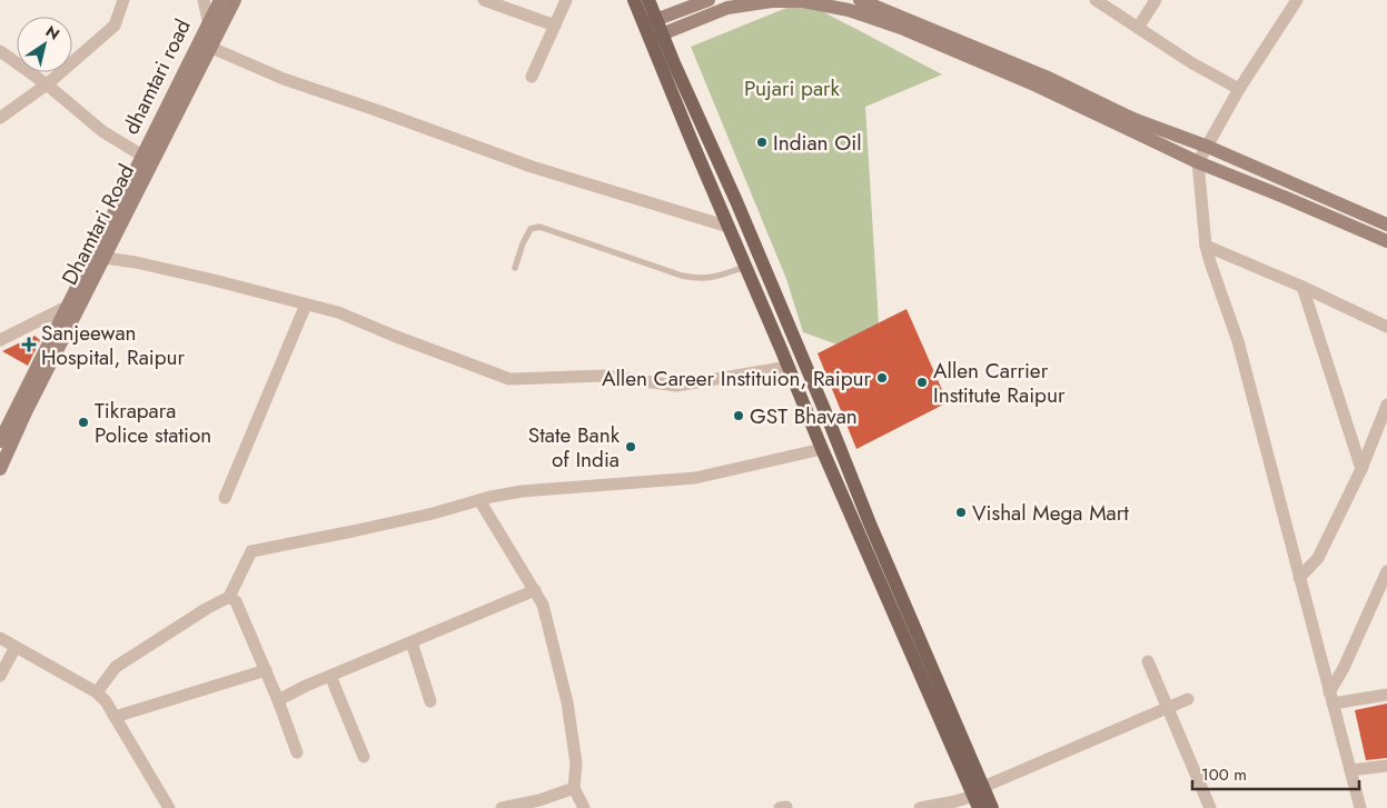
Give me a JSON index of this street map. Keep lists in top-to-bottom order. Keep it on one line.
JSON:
{"streets":{"street":["dhamtari road","Dhamtari Road"]},"crossings":[["dhamtari road","Dhamtari Road"]],"parks":["Pujari park"],"places":{"other":["Indian Oil","Allen Career Instituion, Raipur","Allen Carrier Institute Raipur","GST Bhavan","Tikrapara Police station","State Bank of India","Vishal Mega Mart"],"health":["Sanjeewan Hospital, Raipur"]},"scale_bar":"100 m","north":"top right"}
